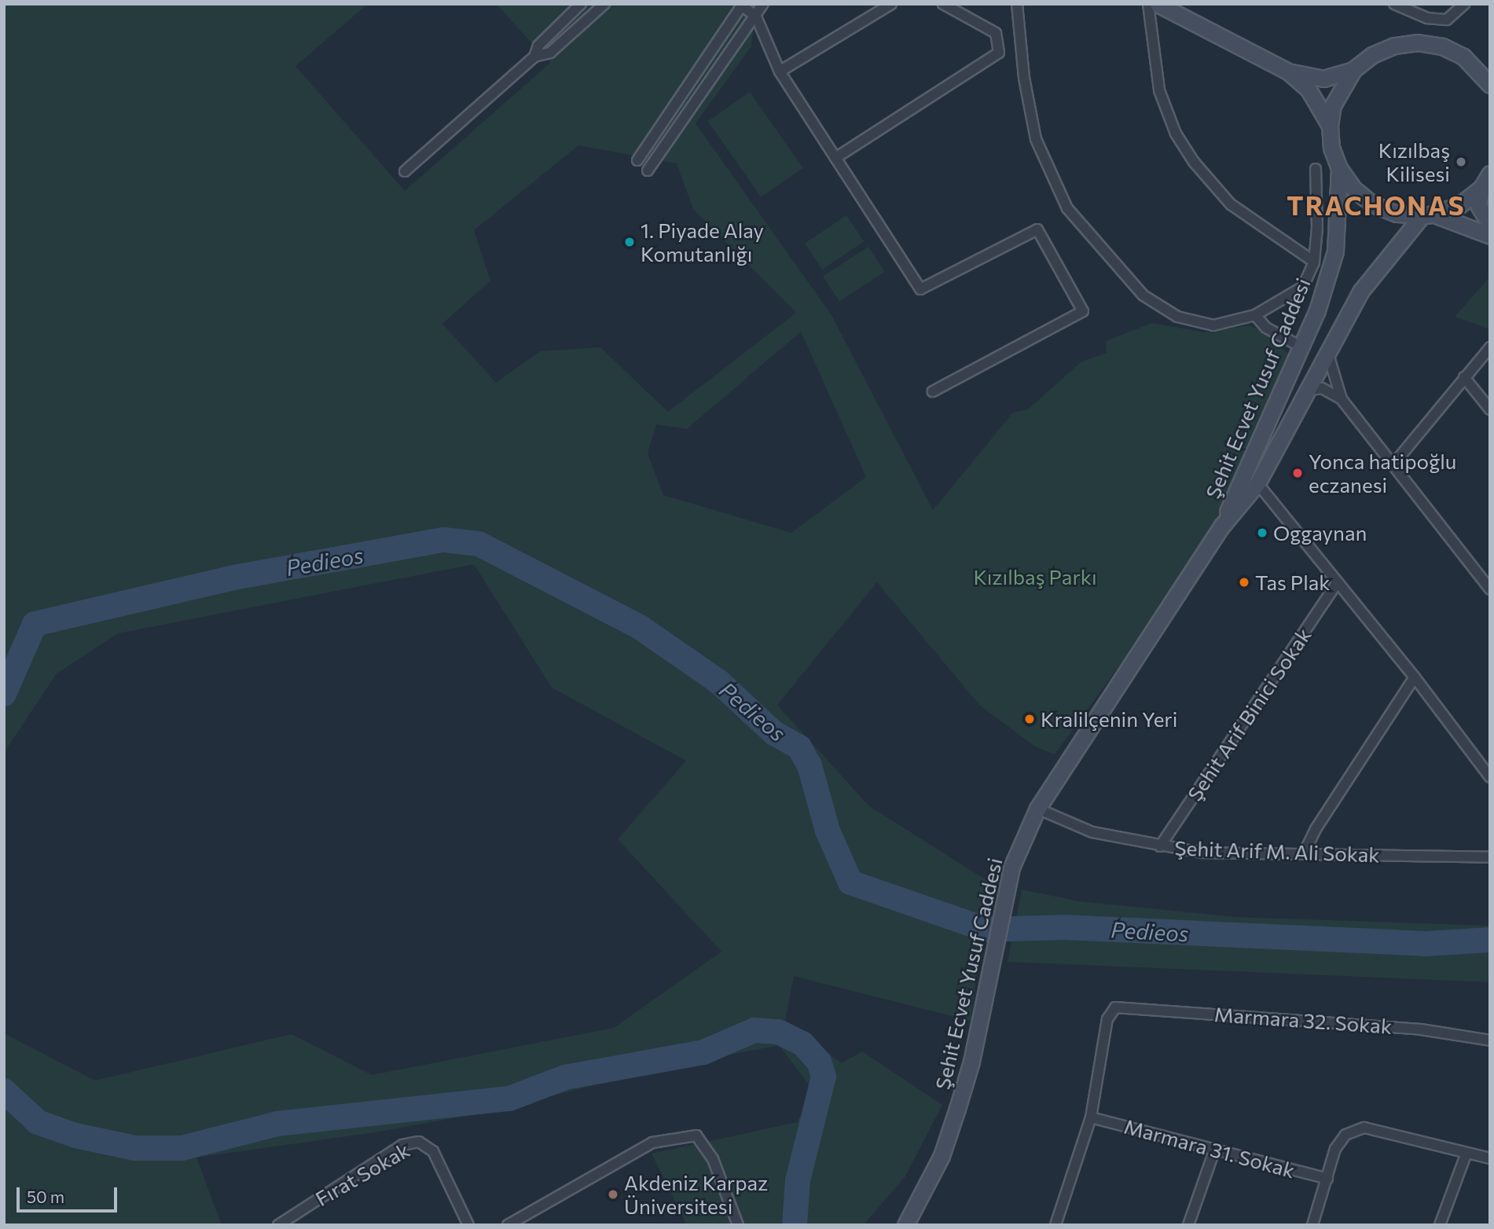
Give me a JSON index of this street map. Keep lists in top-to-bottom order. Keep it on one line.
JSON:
{"streets":{"main road":["Şehit Ecvet Yusuf Caddesi"],"street":["Şehit Arif Binici Sokak","Şehit Arif M. Ali Sokak","Marmara 32. Sokak","Marmara 31. Sokak","Fırat Sokak"]},"crossings":[["Şehit Ecvet Yusuf Caddesi","Şehit Arif M. Ali Sokak"],["Şehit Arif Binici Sokak","Şehit Arif M. Ali Sokak"],["Marmara 32. Sokak","Marmara 31. Sokak"]],"districts":["TRACHONAS"],"water":["Pedieos"],"parks":["Kızılbaş Parkı"],"places":["Kızılbaş Kilisesi","1. Piyade Alay Komutanlığı","Yonca hatipoğlu eczanesi","Oggaynan","Tas Plak","Kralilçenin Yeri","Akdeniz Karpaz Üniversitesi"],"scale_bar":"50 m"}
